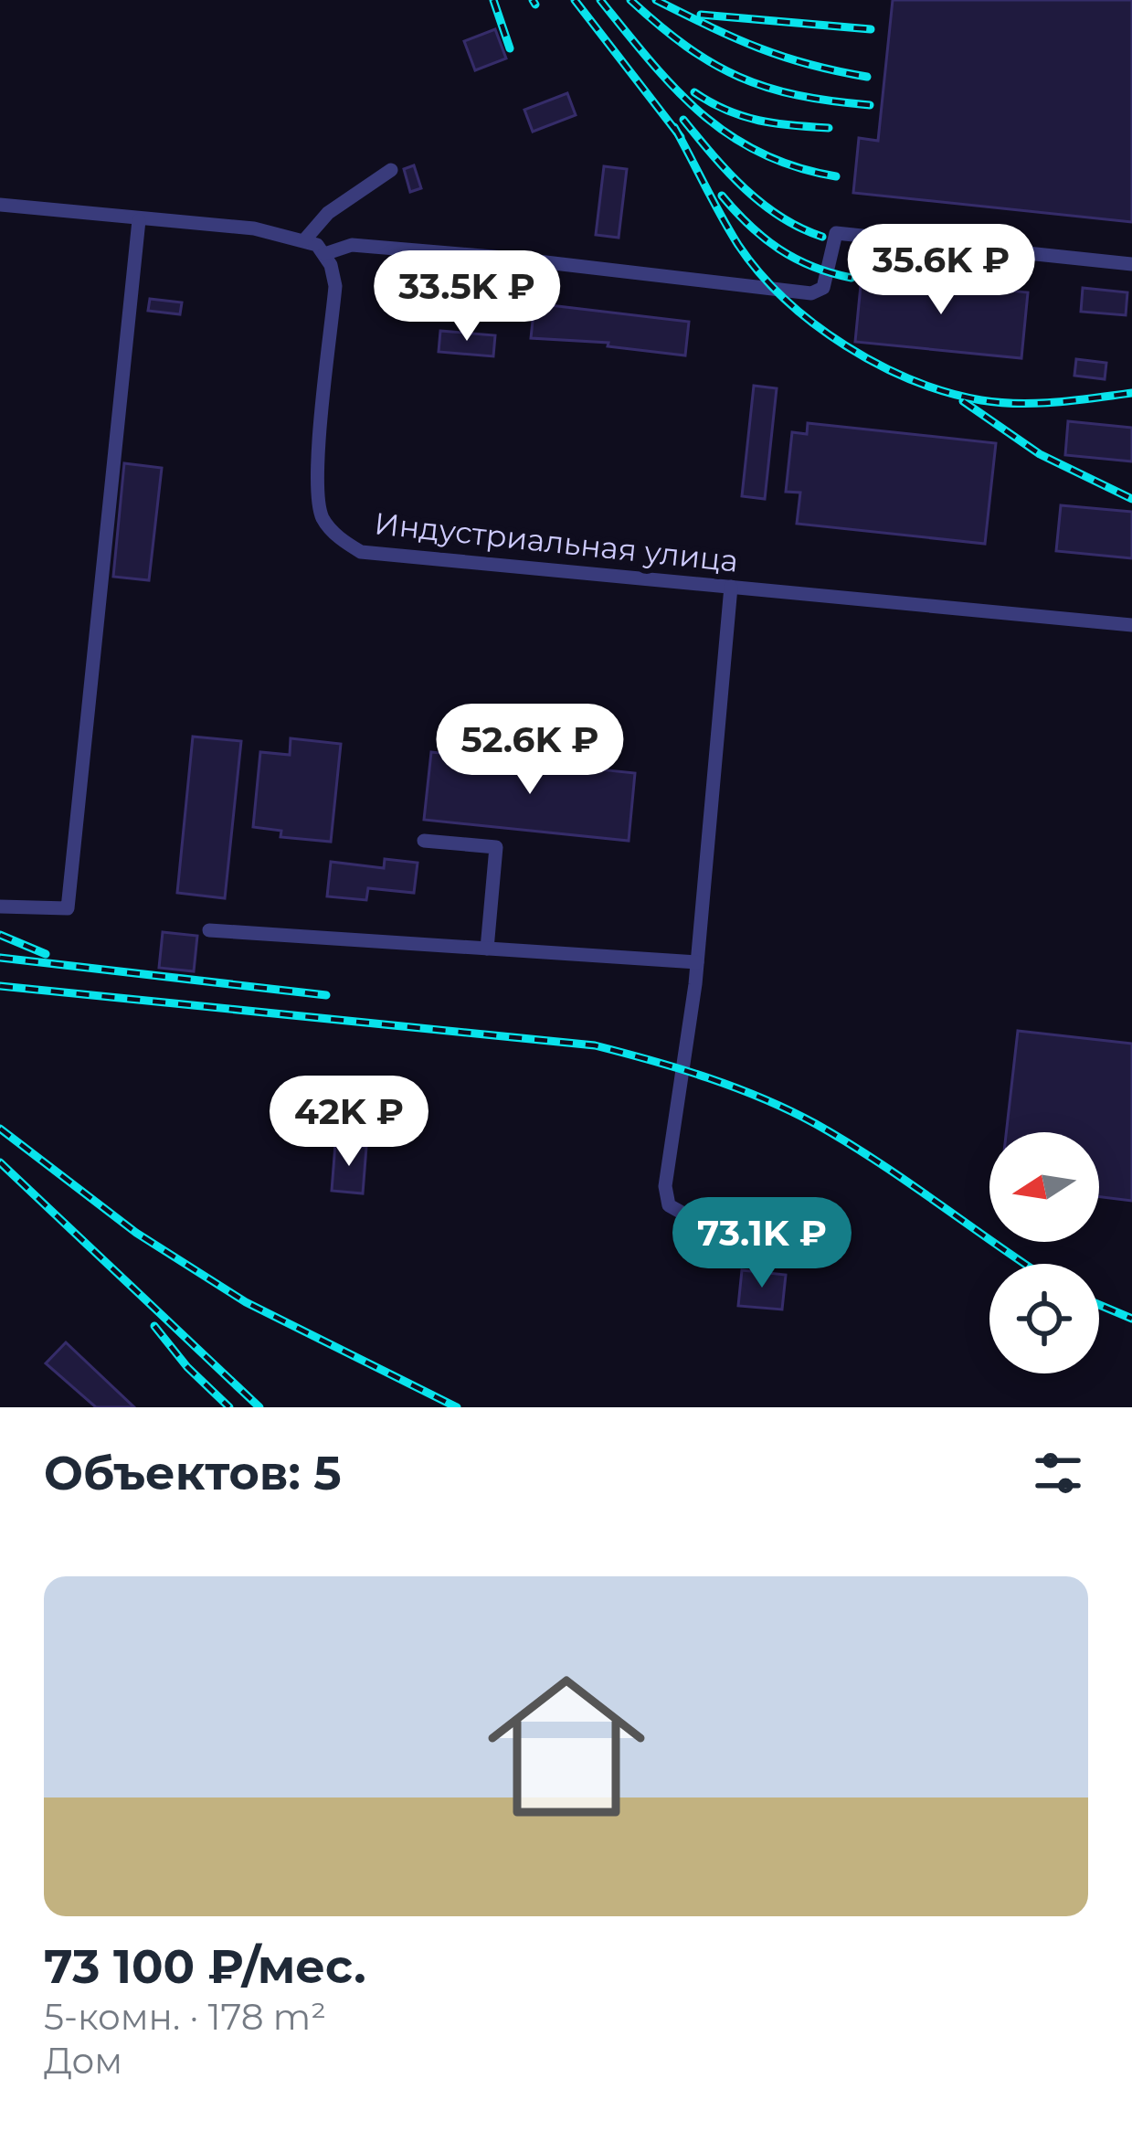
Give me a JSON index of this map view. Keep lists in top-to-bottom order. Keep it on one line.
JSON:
{"streets":{"street":["Индустриальная улица"]},"north":"left","page":{"price":["35.6K ₽","33.5K ₽","52.6K ₽","42K ₽","73.1K ₽"],"heading":"Объектов: 5","list":[{"name":"73 100 ₽/мес.","note":"5-комн. · 178 m² · Дом"}]}}
